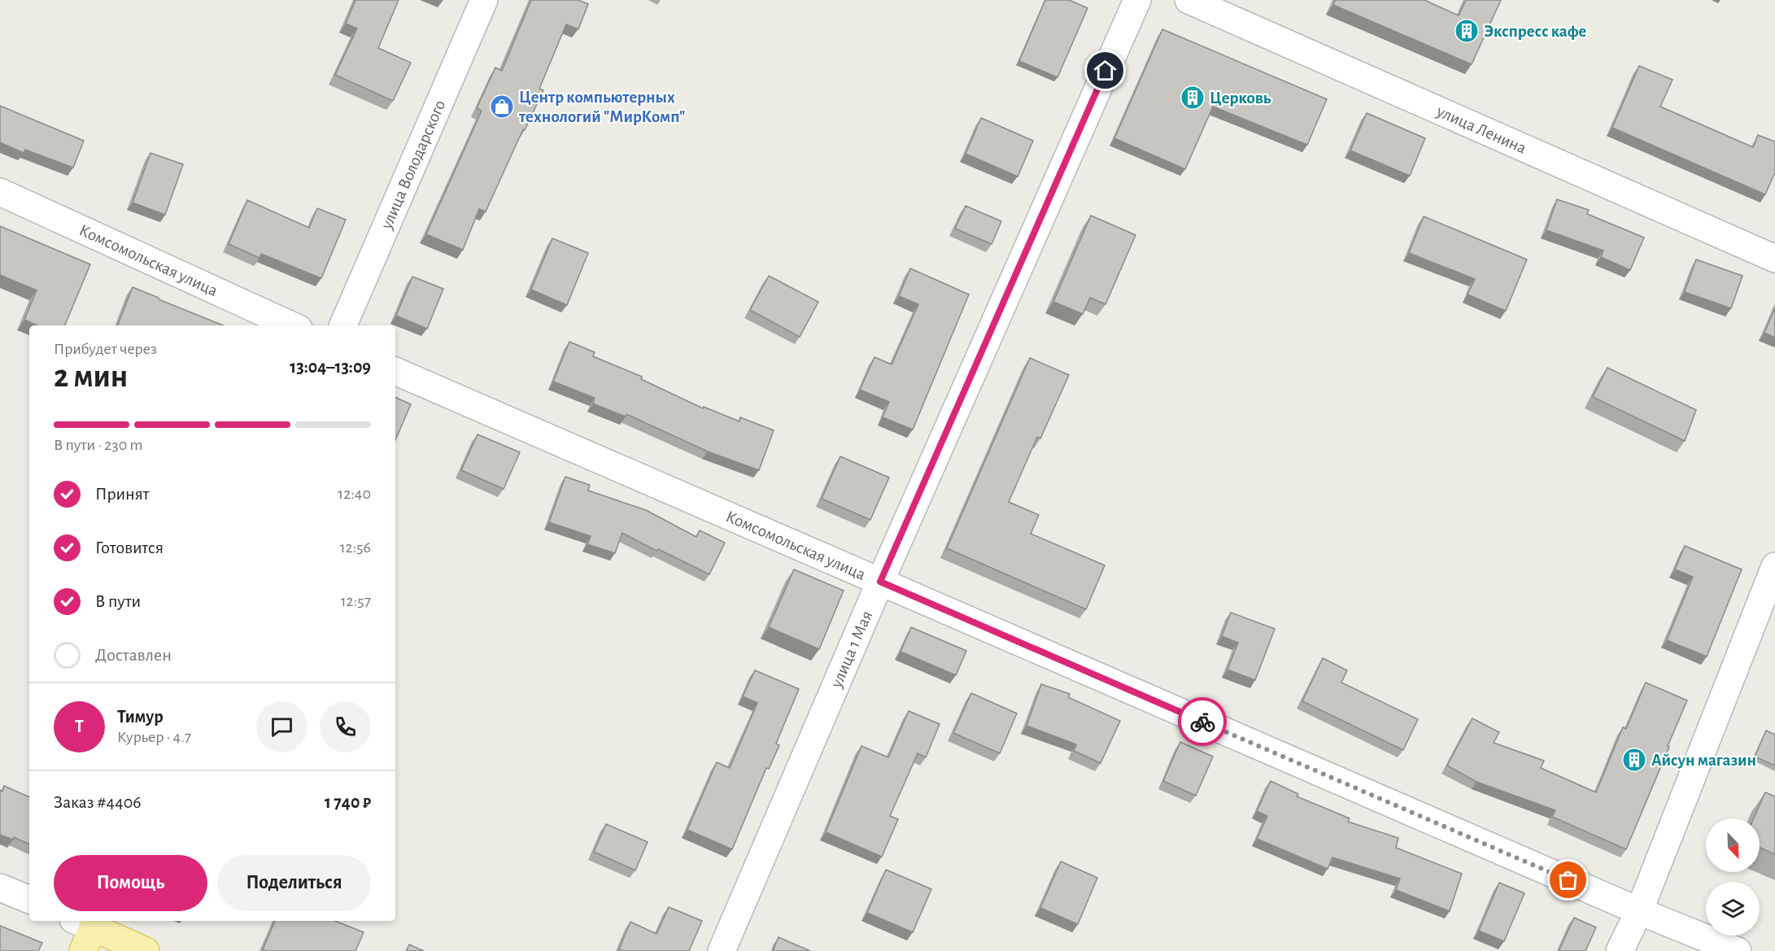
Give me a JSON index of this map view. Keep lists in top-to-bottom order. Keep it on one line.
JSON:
{"streets":{"street":["улица Ленина","улица Володарского","Комсомольская улица","улица 1 Мая"]},"crossings":[["Комсомольская улица","улица 1 Мая"]],"places":{"building":["Экспресс кафе","Церковь","Айсун магазин"],"shop":["Центр компьютерных технологий \"МирКомп\""]},"north":"bottom right","page":{"heading":["2 мин","Прибудет через","13:04–13:09"],"panel":["Тимур","Курьер · 4.7","Заказ #4406","1 740 ₽"],"bar":"В пути · 230 m","list":[["Принят","12:40"],["Готовится","12:56"],["В пути","12:57"],"Доставлен"],"round":"Т","buttons":["Помощь","Поделиться"]}}
